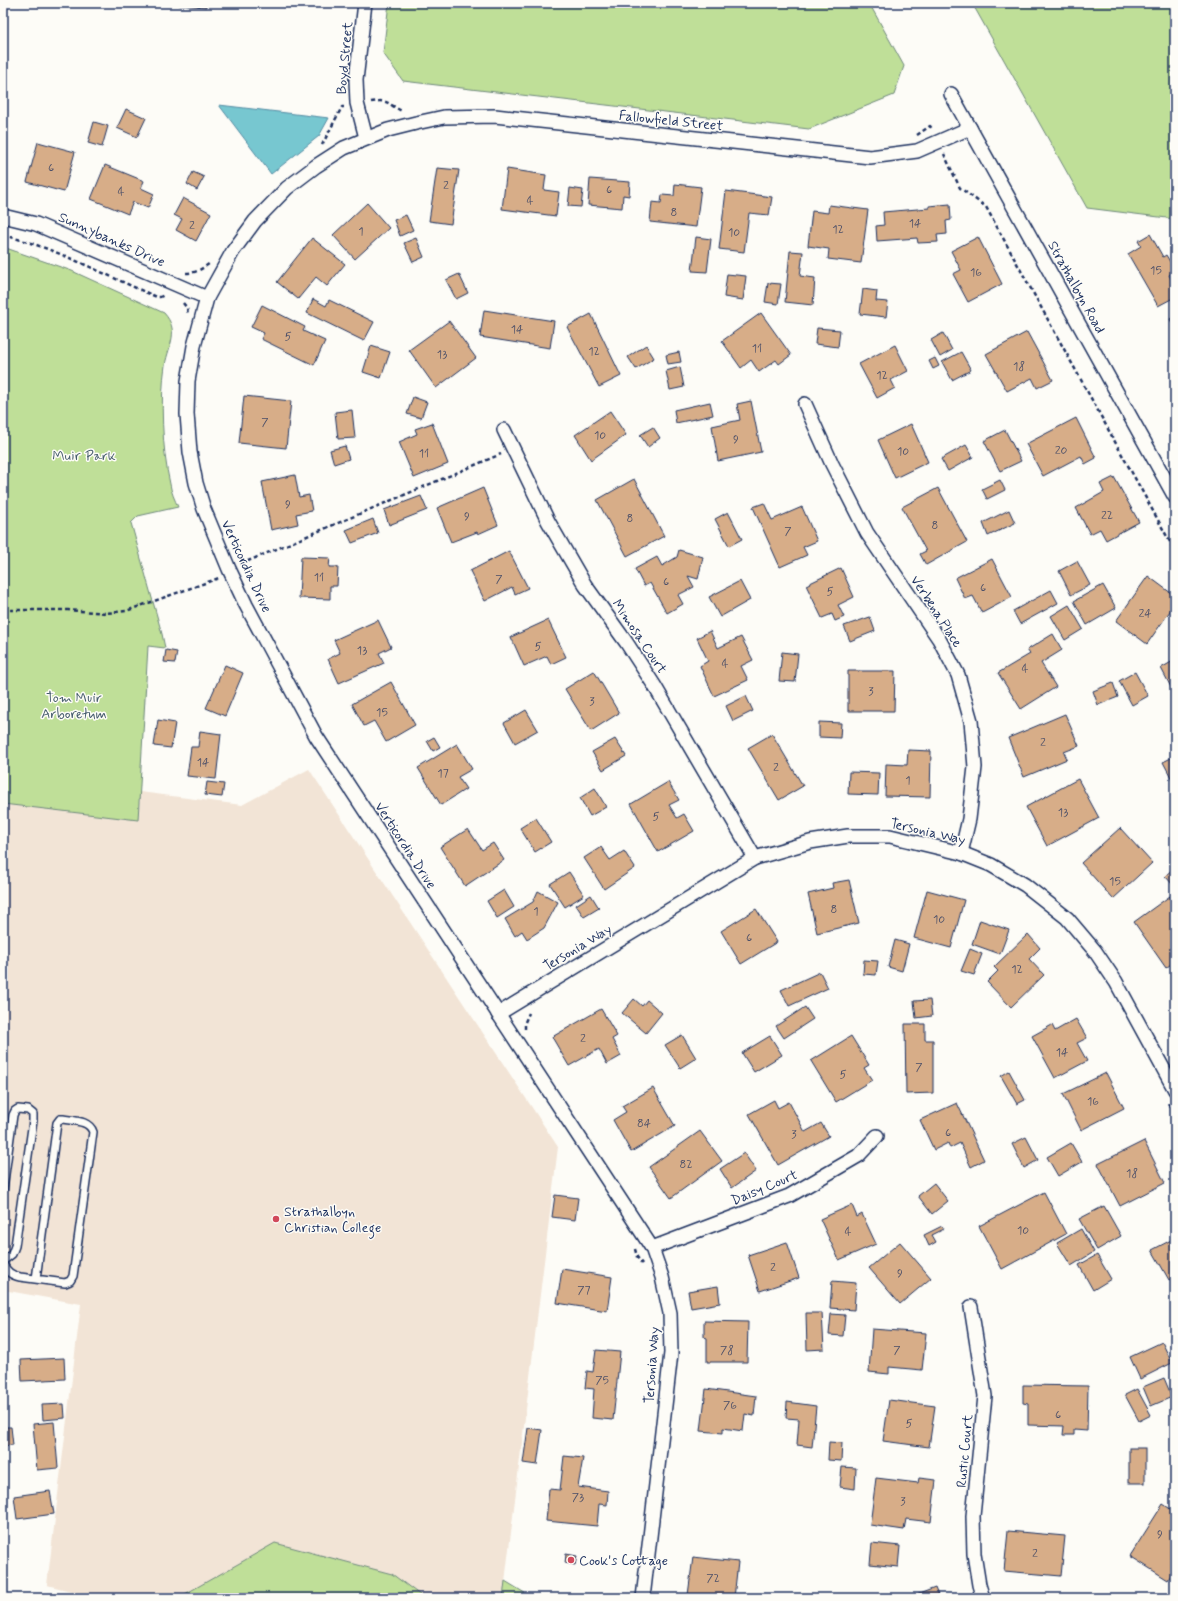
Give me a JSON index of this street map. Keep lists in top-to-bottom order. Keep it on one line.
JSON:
{"streets":{"street":["Boyd Street","Fallowfield Street","Sunnybanks Drive","Strathalbyn Road","Verticordia Drive","Verbena Place","Mimosa Court","Tersonia Way","Daisy Court","Rustic Court"]},"crossings":[["Boyd Street","Fallowfield Street"],["Boyd Street","Verticordia Drive"],["Fallowfield Street","Strathalbyn Road"],["Fallowfield Street","Verticordia Drive"],["Sunnybanks Drive","Verticordia Drive"],["Verticordia Drive","Tersonia Way"],["Verbena Place","Tersonia Way"],["Mimosa Court","Tersonia Way"],["Tersonia Way","Daisy Court"]],"parks":["Muir Park","Tom Muir Arboretum"],"places":["Strathalbyn Christian College","Cook's Cottage"],"house_numbers":["6","2","6","4","4","8","14","2","12","1","10","15","16","14","5","11","12","13","18","12","7","10","9","20","10","11","9","22","9","8","8","7","11","7","6","6","5","24","5","13","4","4","3","3","15","2","14","2","17","1","13","5","15","8","1","10","6","12","2","14","7","5","16","84","6","3","82","18","10","4","2","9","77","78","7","75","76","6","5","73","3","9","2","72"]}
